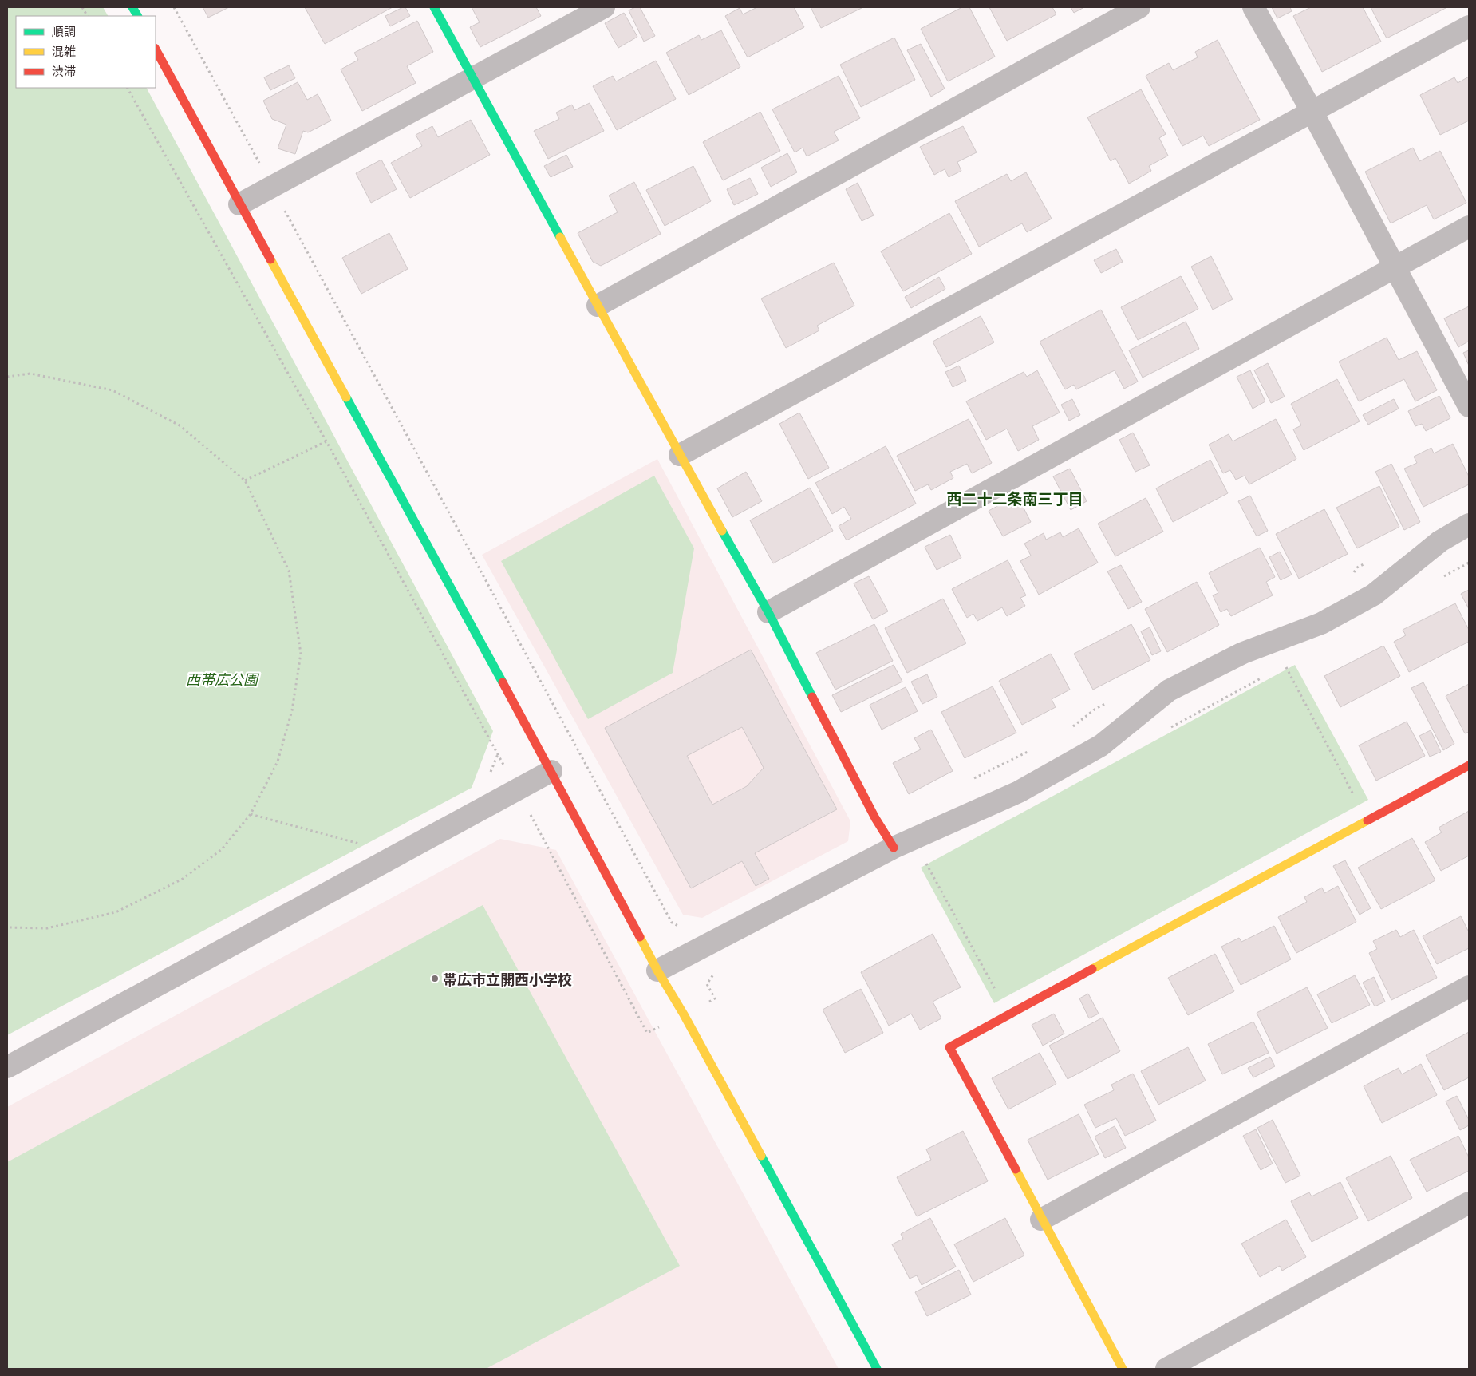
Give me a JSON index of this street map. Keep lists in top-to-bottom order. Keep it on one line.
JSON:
{"districts":["西二十二条南三丁目"],"parks":["西帯広公園"],"places":["帯広市立開西小学校"],"legend":["順調","混雑","渋滞"]}
